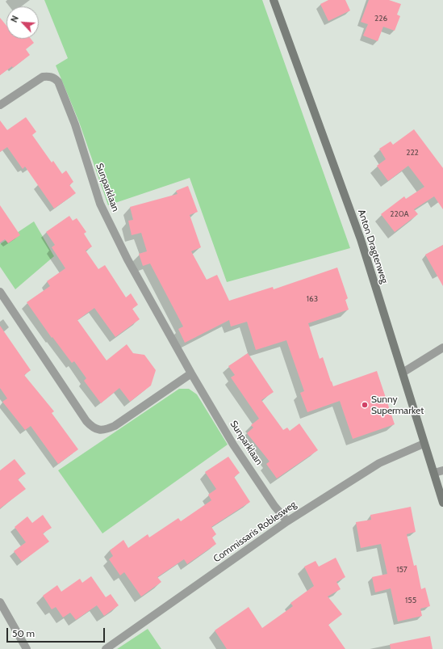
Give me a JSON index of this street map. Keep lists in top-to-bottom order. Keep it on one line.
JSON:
{"streets":{"main road":["Anton Dragtenweg"],"street":["Sunparklaan","Commissaris Roblesweg"]},"crossings":[["Sunparklaan","Commissaris Roblesweg"],["Anton Dragtenweg","Commissaris Roblesweg"]],"places":["Sunny Supermarket"],"house_numbers":["226","222","220A","163","157","155"],"scale_bar":"50 m","north":"top left"}
